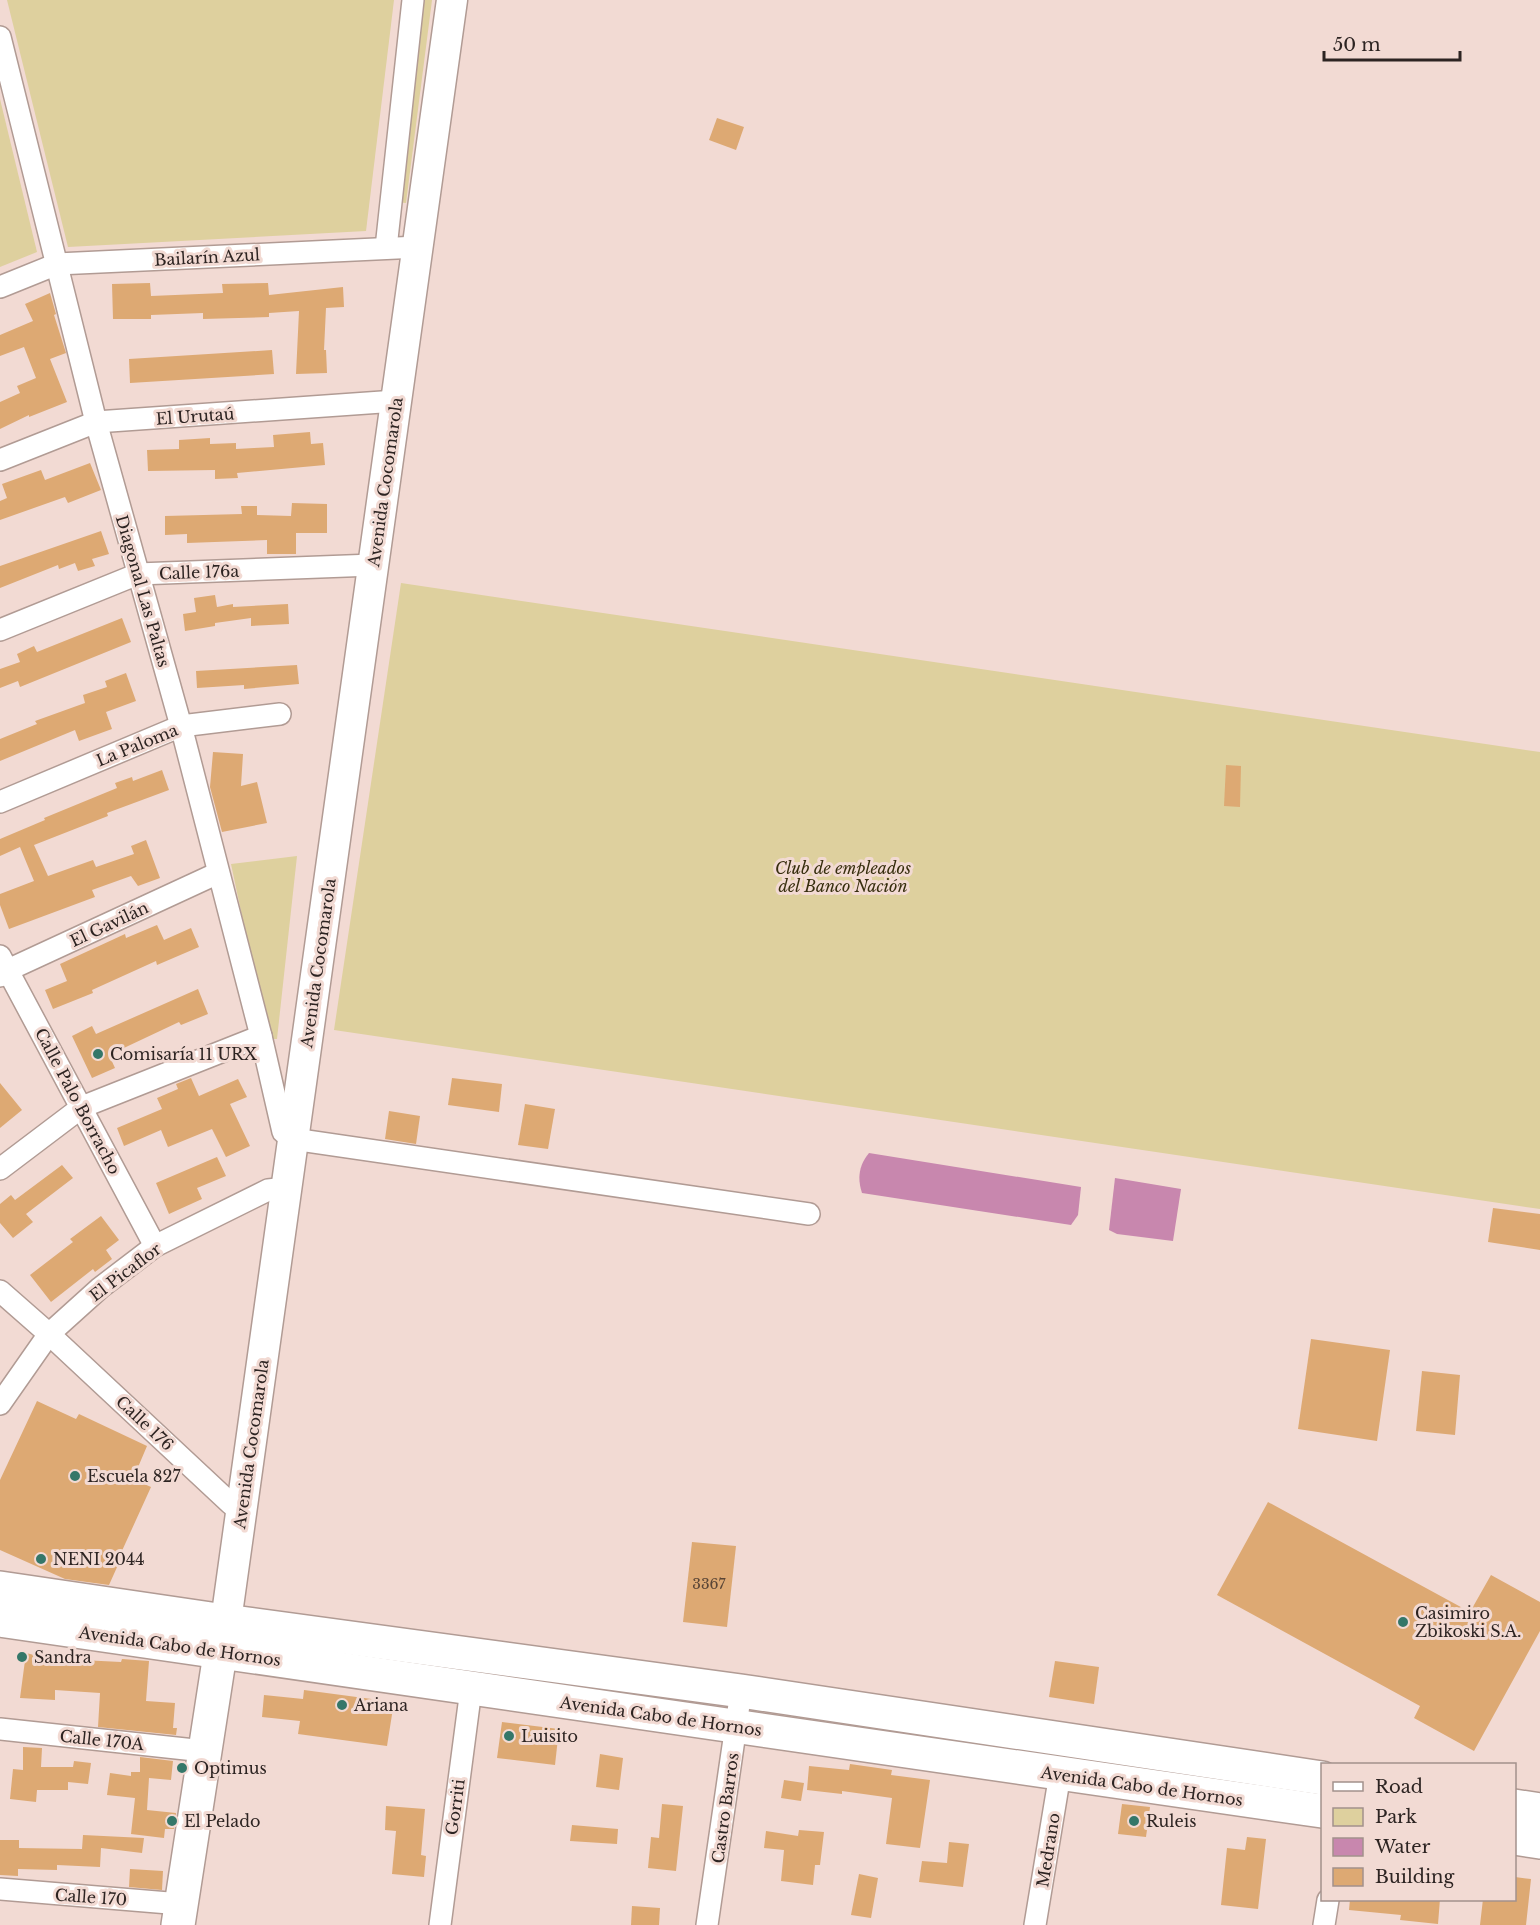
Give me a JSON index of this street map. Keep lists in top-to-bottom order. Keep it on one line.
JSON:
{"streets":{"main road":["Avenida Cocomarola","Avenida Cabo de Hornos"],"street":["Bailarín Azul","El Urutaú","Calle 176a","Diagonal Las Paltas","La Paloma","El Gavilán","Calle Palo Borracho","El Picaflor","Calle 176","Calle 170A","Gorriti","Castro Barros","Medrano","Calle 170"]},"crossings":[["Bailarín Azul","Avenida Cocomarola"],["Bailarín Azul","Diagonal Las Paltas"],["El Urutaú","Avenida Cocomarola"],["El Urutaú","Diagonal Las Paltas"],["Avenida Cocomarola","Calle 176a"],["Avenida Cocomarola","Diagonal Las Paltas"],["Avenida Cocomarola","El Picaflor"],["Avenida Cocomarola","Calle 176"],["Avenida Cocomarola","Avenida Cabo de Hornos"],["Avenida Cocomarola","Calle 170A"],["Avenida Cocomarola","Calle 170"],["Calle 176a","Diagonal Las Paltas"],["Diagonal Las Paltas","La Paloma"],["Diagonal Las Paltas","El Gavilán"],["El Gavilán","Calle Palo Borracho"],["Calle Palo Borracho","El Picaflor"],["El Picaflor","Calle 176"],["Avenida Cabo de Hornos","Gorriti"],["Avenida Cabo de Hornos","Castro Barros"],["Avenida Cabo de Hornos","Medrano"]],"parks":["Club de empleados del Banco Nación"],"places":["Comisaría 11 URX","Escuela 827","NENI 2044","Casimiro Zbikoski S.A.","Sandra","Ariana","Luisito","Optimus","El Pelado","Ruleis"],"house_numbers":["3367"],"legend":["Road","Park","Water","Building"],"scale_bar":"50 m"}
